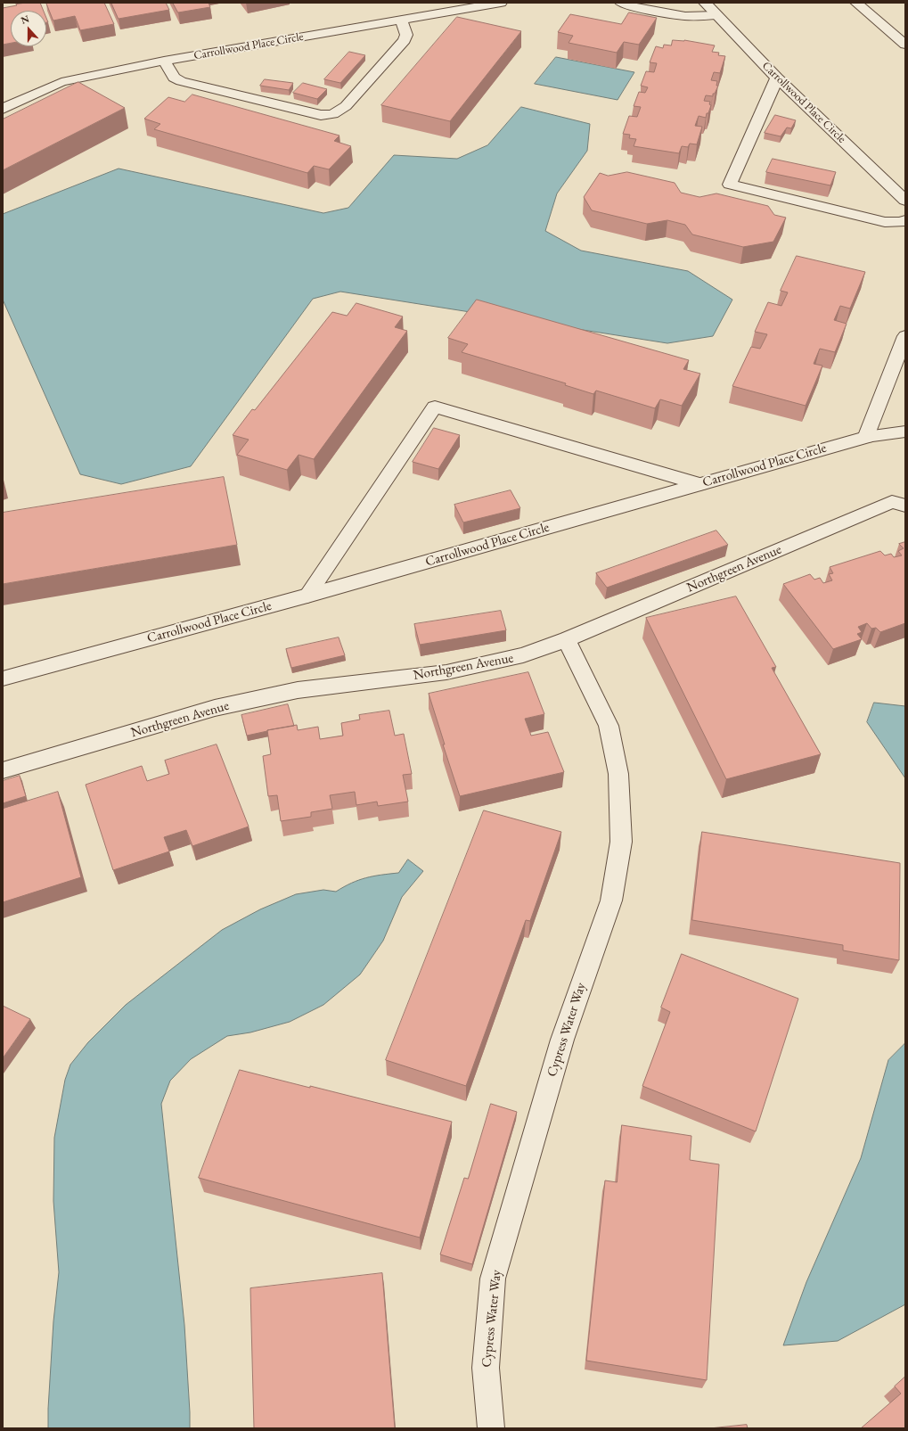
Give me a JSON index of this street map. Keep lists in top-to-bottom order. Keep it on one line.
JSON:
{"streets":{"street":["Carrollwood Place Circle","Northgreen Avenue","Cypress Water Way"]},"crossings":[["Northgreen Avenue","Cypress Water Way"]],"north":"top"}
